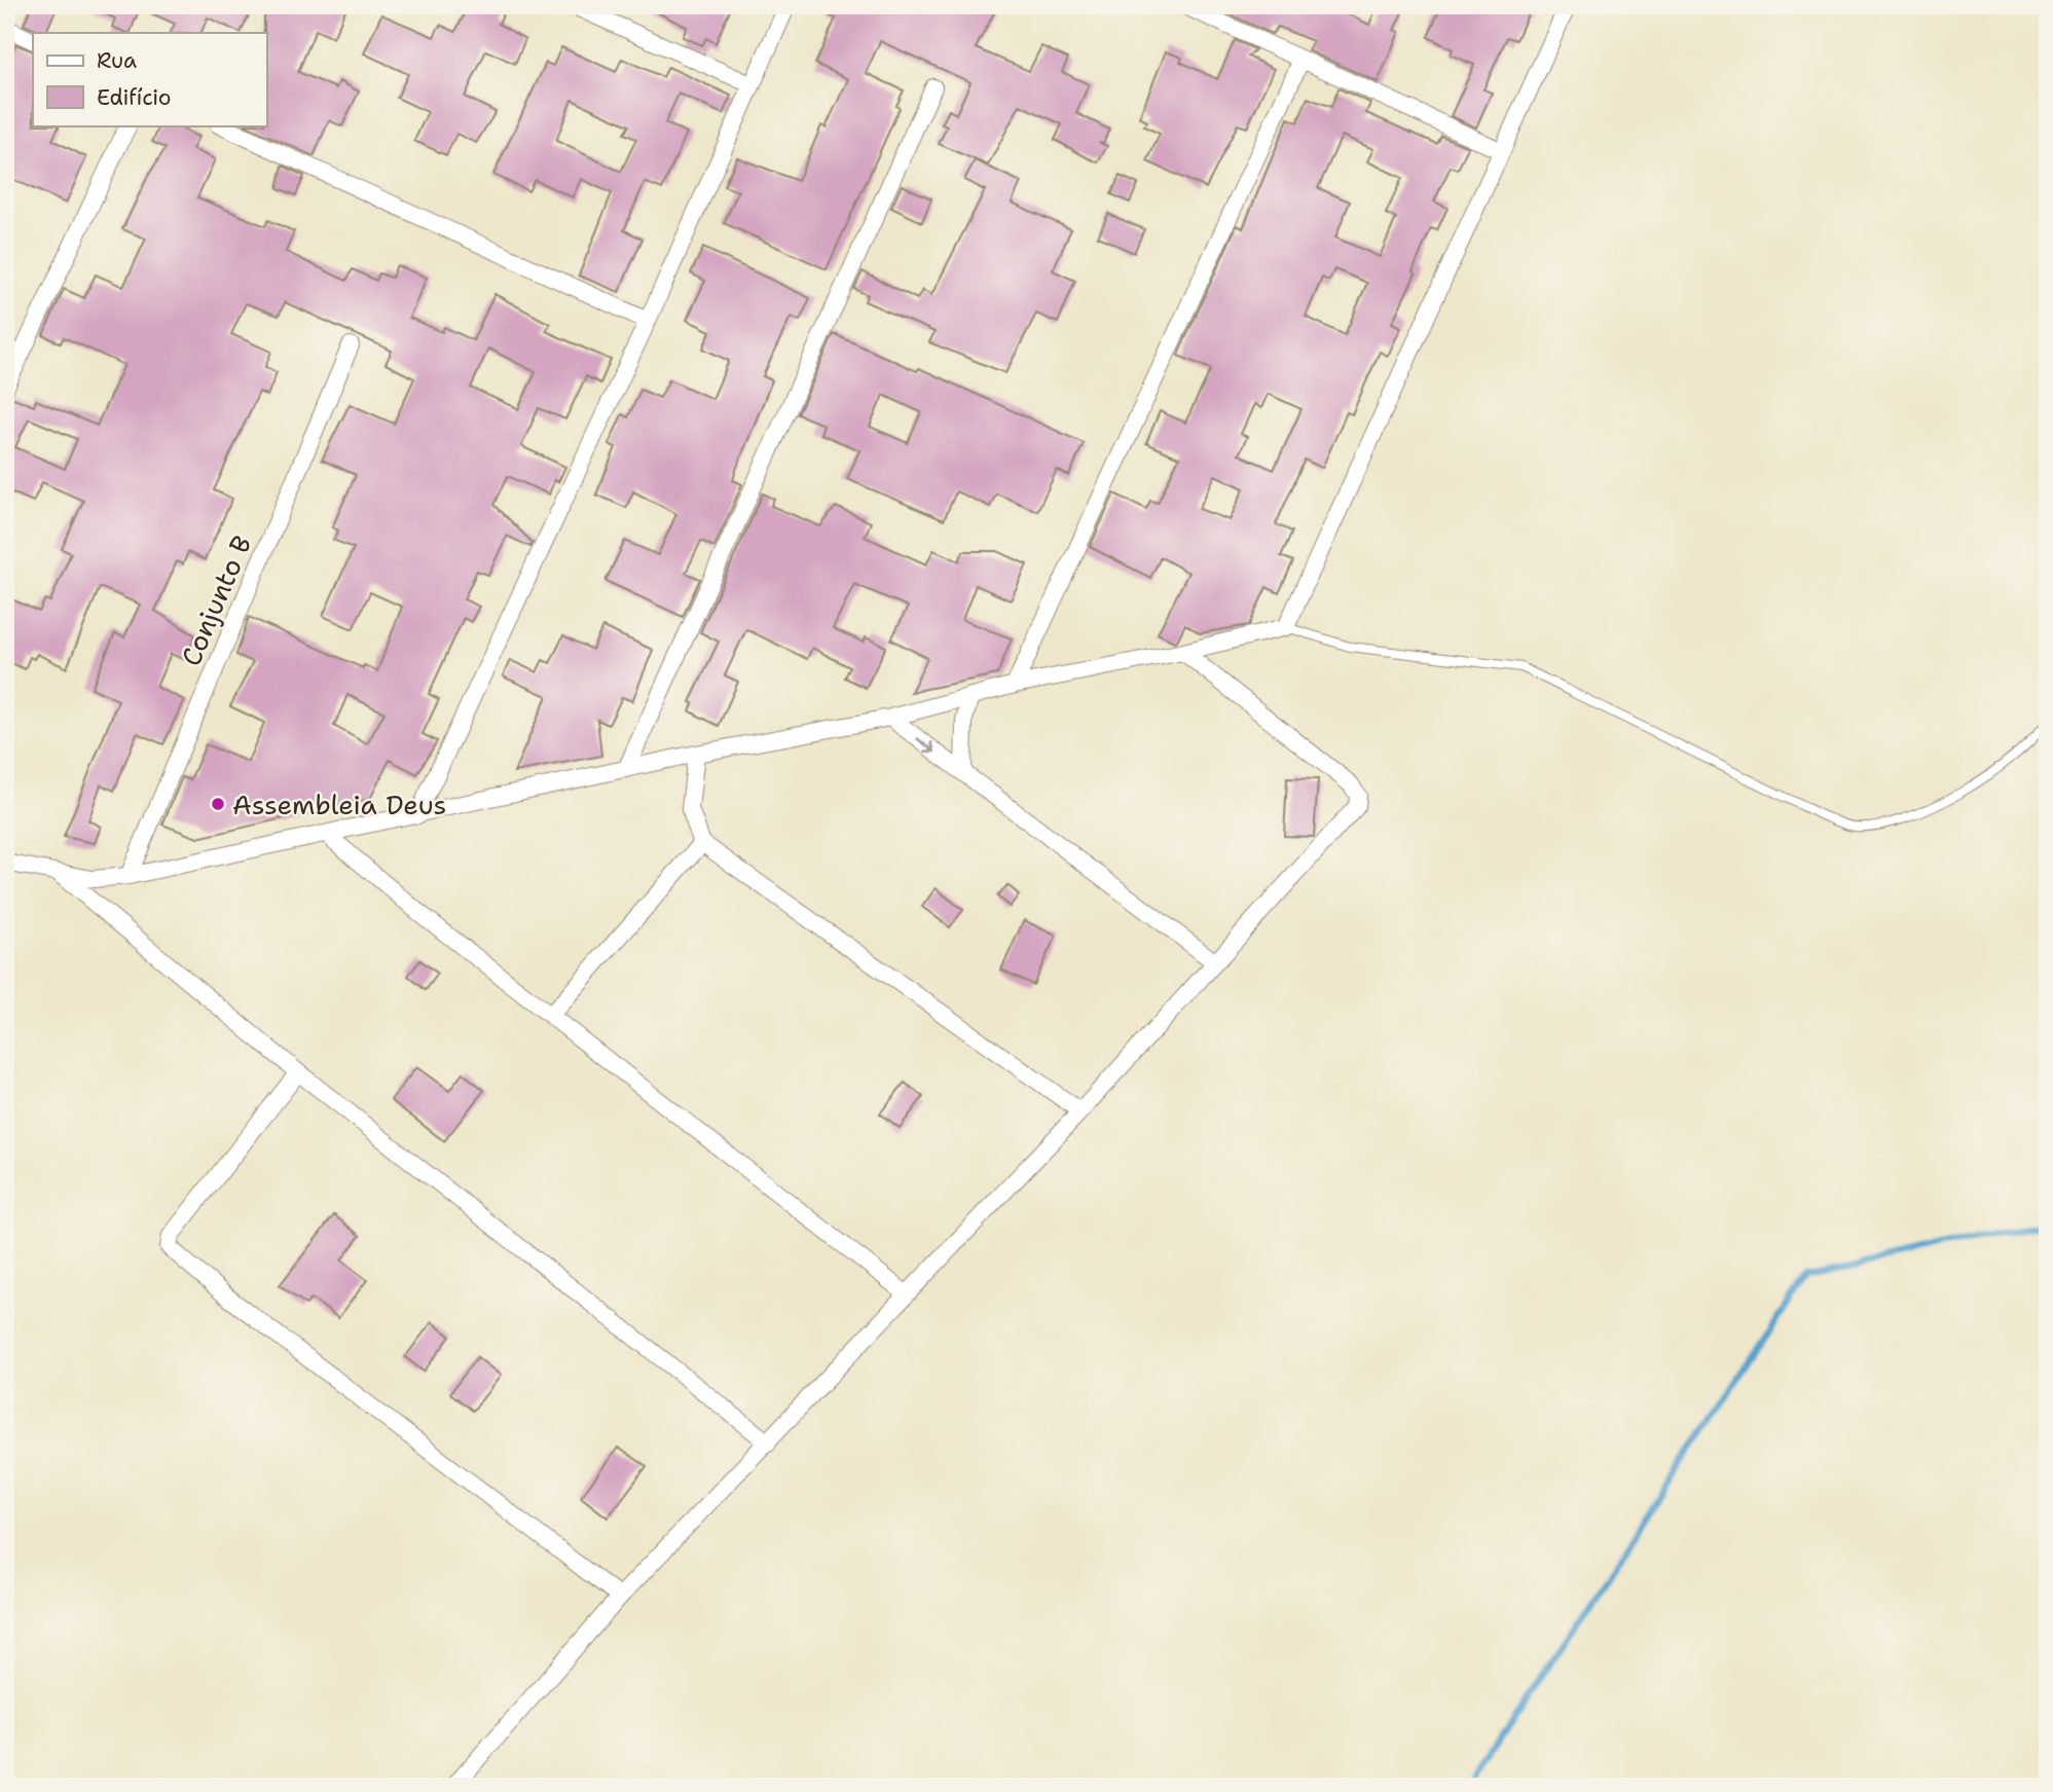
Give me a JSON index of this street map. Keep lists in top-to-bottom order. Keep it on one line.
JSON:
{"streets":{"street":["Conjunto B"]},"places":["Assembleia Deus"],"legend":["Rua","Edifício"]}
